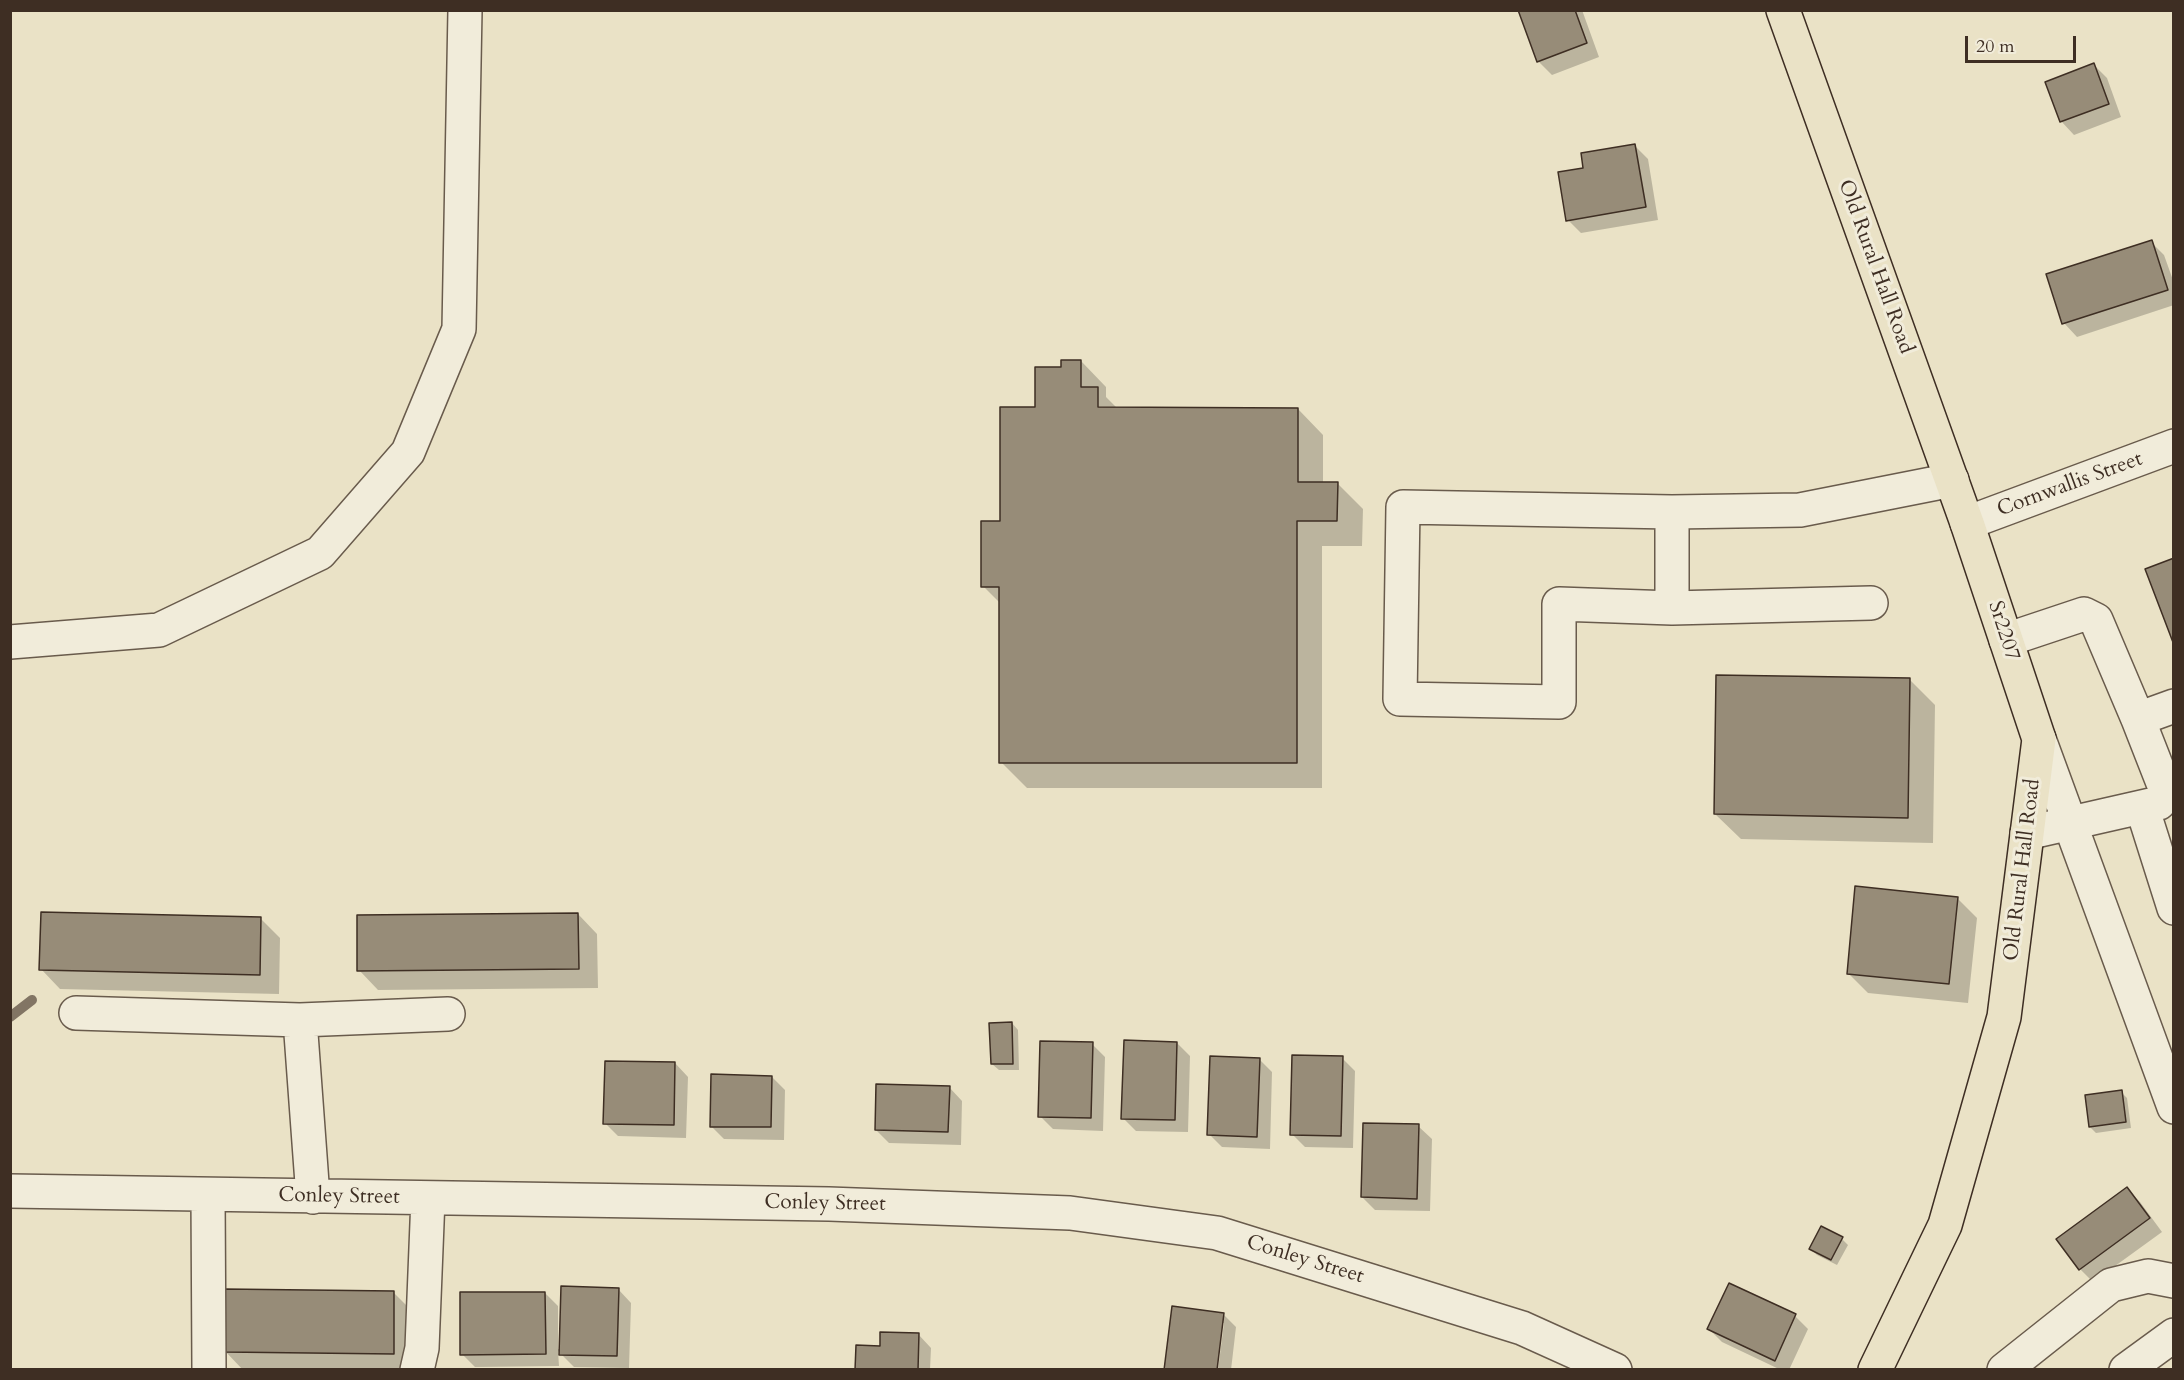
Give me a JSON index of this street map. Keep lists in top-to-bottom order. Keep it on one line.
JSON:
{"streets":{"main road":["Old Rural Hall Road","Sr2207"],"street":["Cornwallis Street","Conley Street"]},"crossings":[["Old Rural Hall Road","Cornwallis Street"],["Old Rural Hall Road","Sr2207"],["Cornwallis Street","Sr2207"]],"scale_bar":"20 m"}
